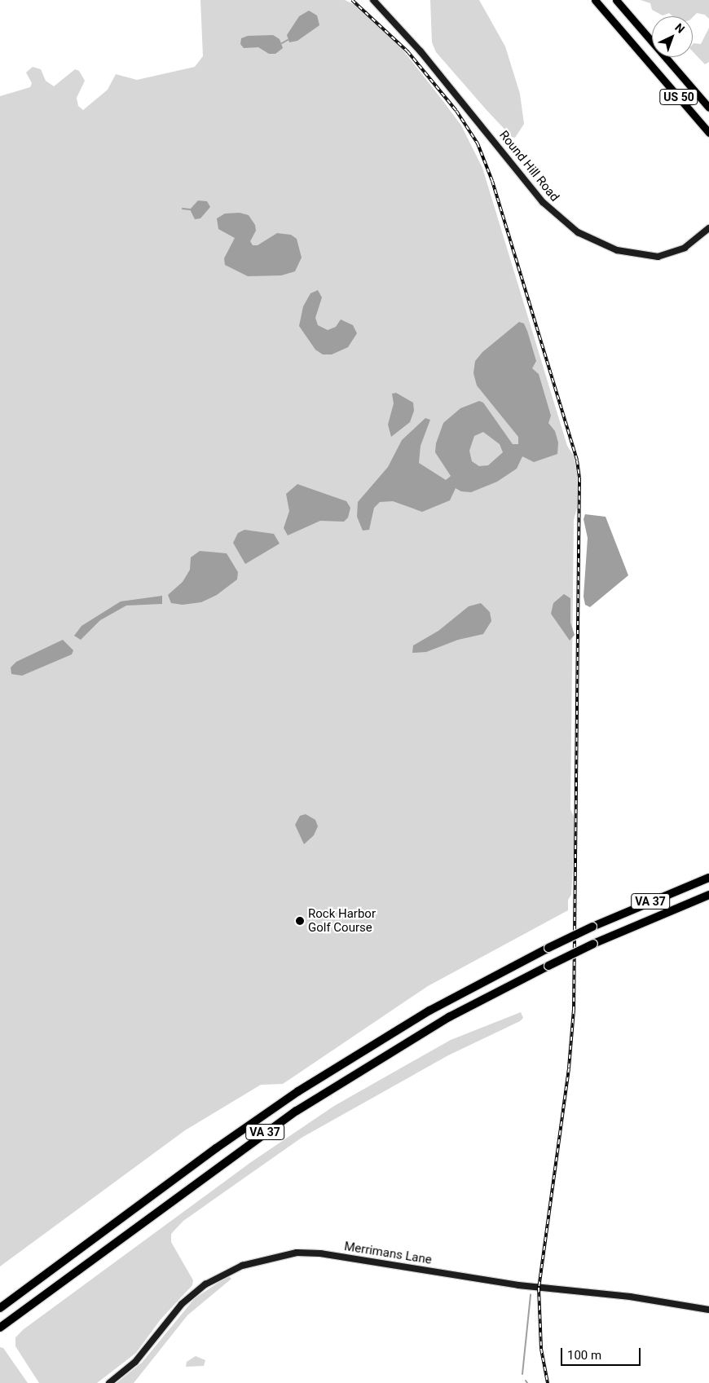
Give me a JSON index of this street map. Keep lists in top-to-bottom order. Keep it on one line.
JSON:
{"streets":{"highway":["VA 37"],"main road":["US 50","Round Hill Road","Merrimans Lane"]},"places":["Rock Harbor Golf Course"],"scale_bar":"100 m","north":"top right"}
